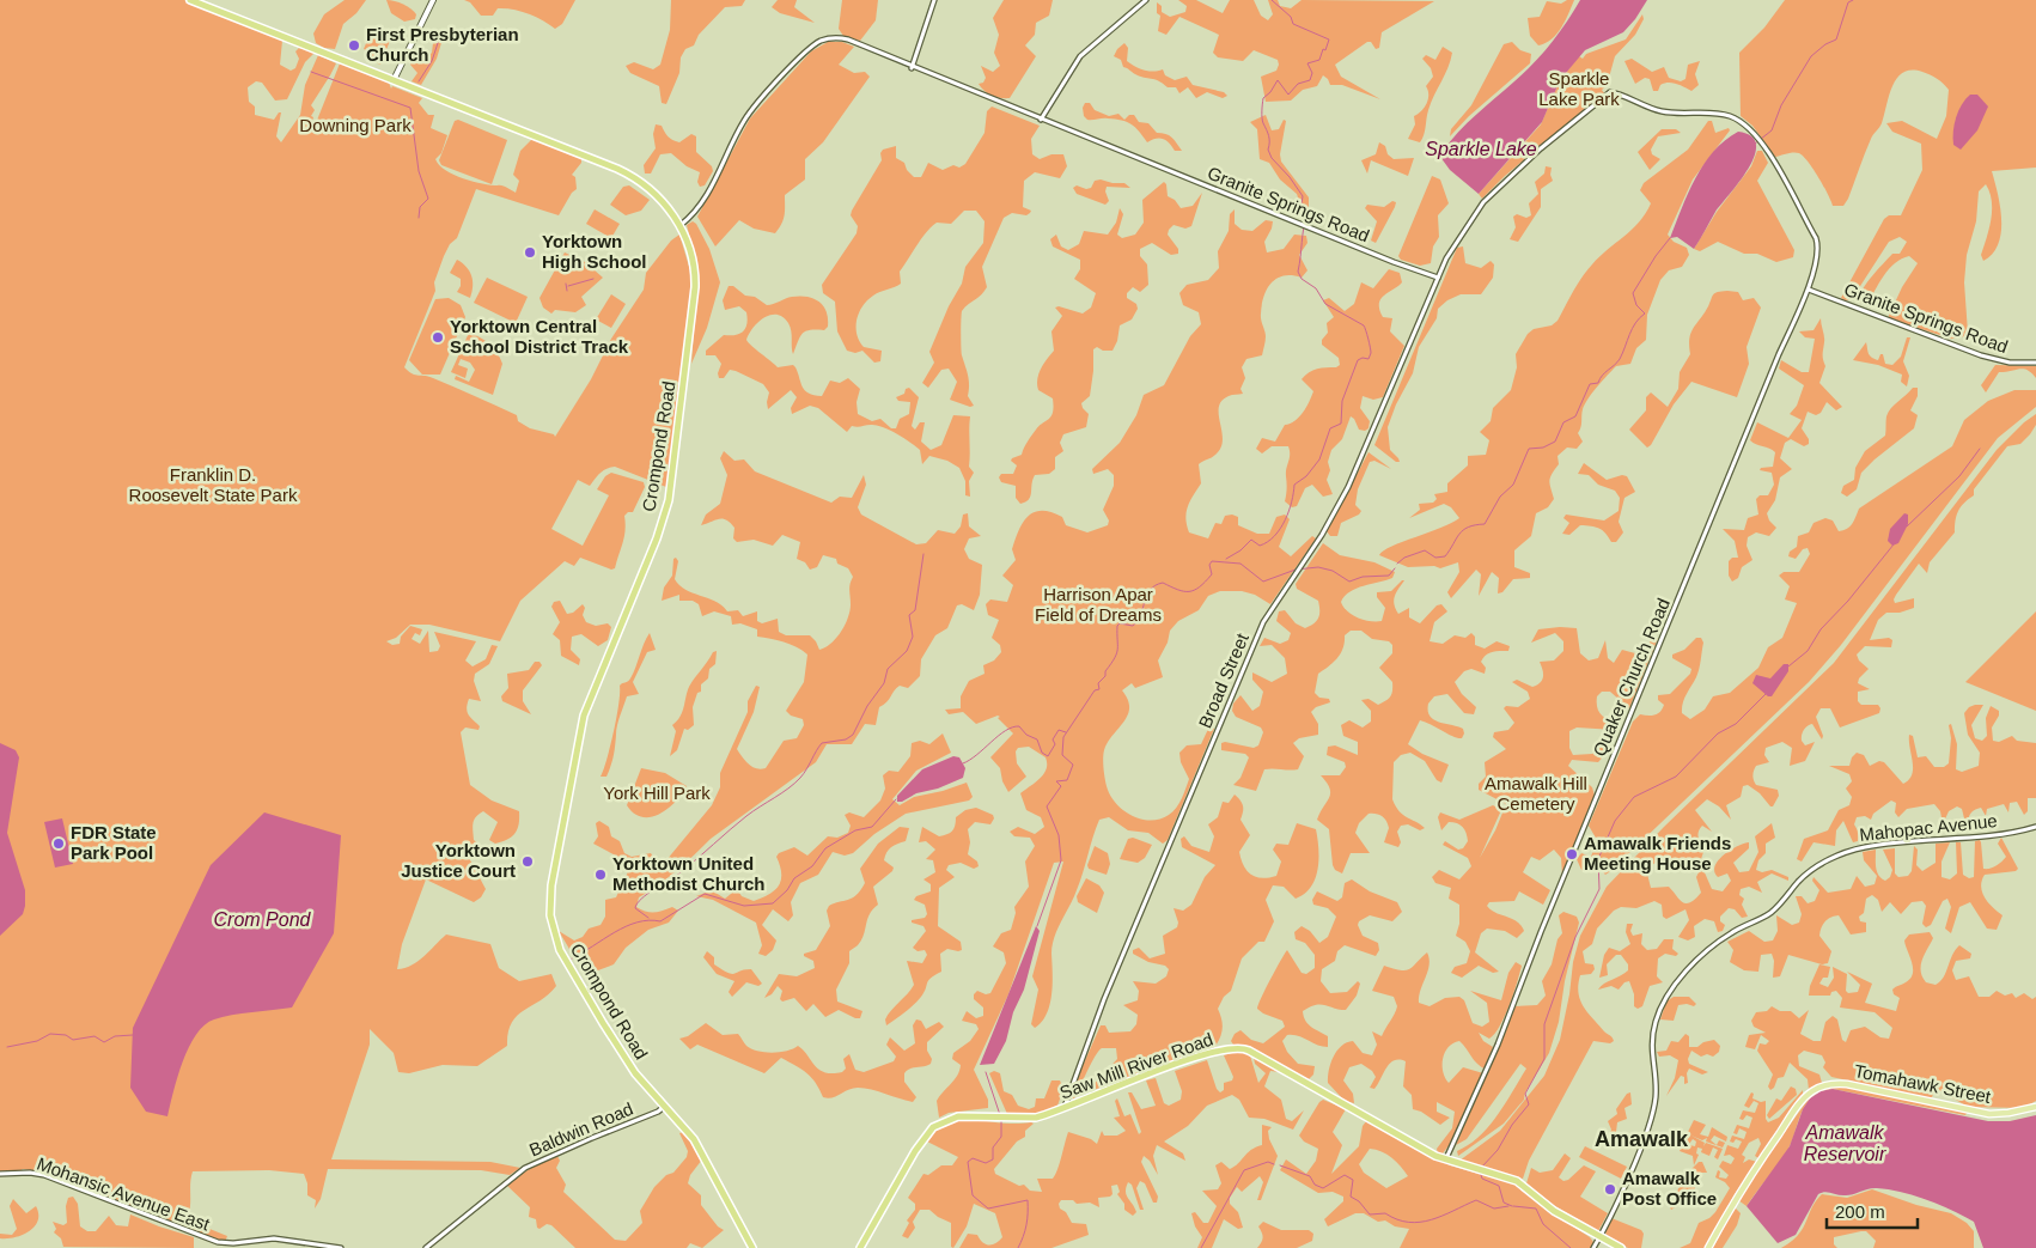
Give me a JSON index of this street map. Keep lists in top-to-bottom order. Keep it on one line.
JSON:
{"streets":{"highway":["Crompond Road","Saw Mill River Road"],"main road":["Tomahawk Street"],"street":["Granite Springs Road","Quaker Church Road","Broad Street","Mahopac Avenue","Baldwin Road","Mohansic Avenue East"]},"crossings":[["Granite Springs Road","Crompond Road"],["Granite Springs Road","Quaker Church Road"],["Granite Springs Road","Broad Street"],["Crompond Road","Baldwin Road"],["Quaker Church Road","Broad Street"],["Quaker Church Road","Saw Mill River Road"],["Broad Street","Saw Mill River Road"],["Mahopac Avenue","Saw Mill River Road"]],"districts":["Amawalk"],"water":["Sparkle Lake","Crom Pond","Amawalk Reservoir"],"parks":["Sparkle Lake Park","Downing Park","Franklin D. Roosevelt State Park","Harrison Apar Field of Dreams","Amawalk Hill Cemetery","York Hill Park"],"places":["First Presbyterian Church","Yorktown High School","Yorktown Central School District Track","FDR State Park Pool","Amawalk Friends Meeting House","Yorktown Justice Court","Yorktown United Methodist Church","Amawalk Post Office"],"scale_bar":"200 m"}
